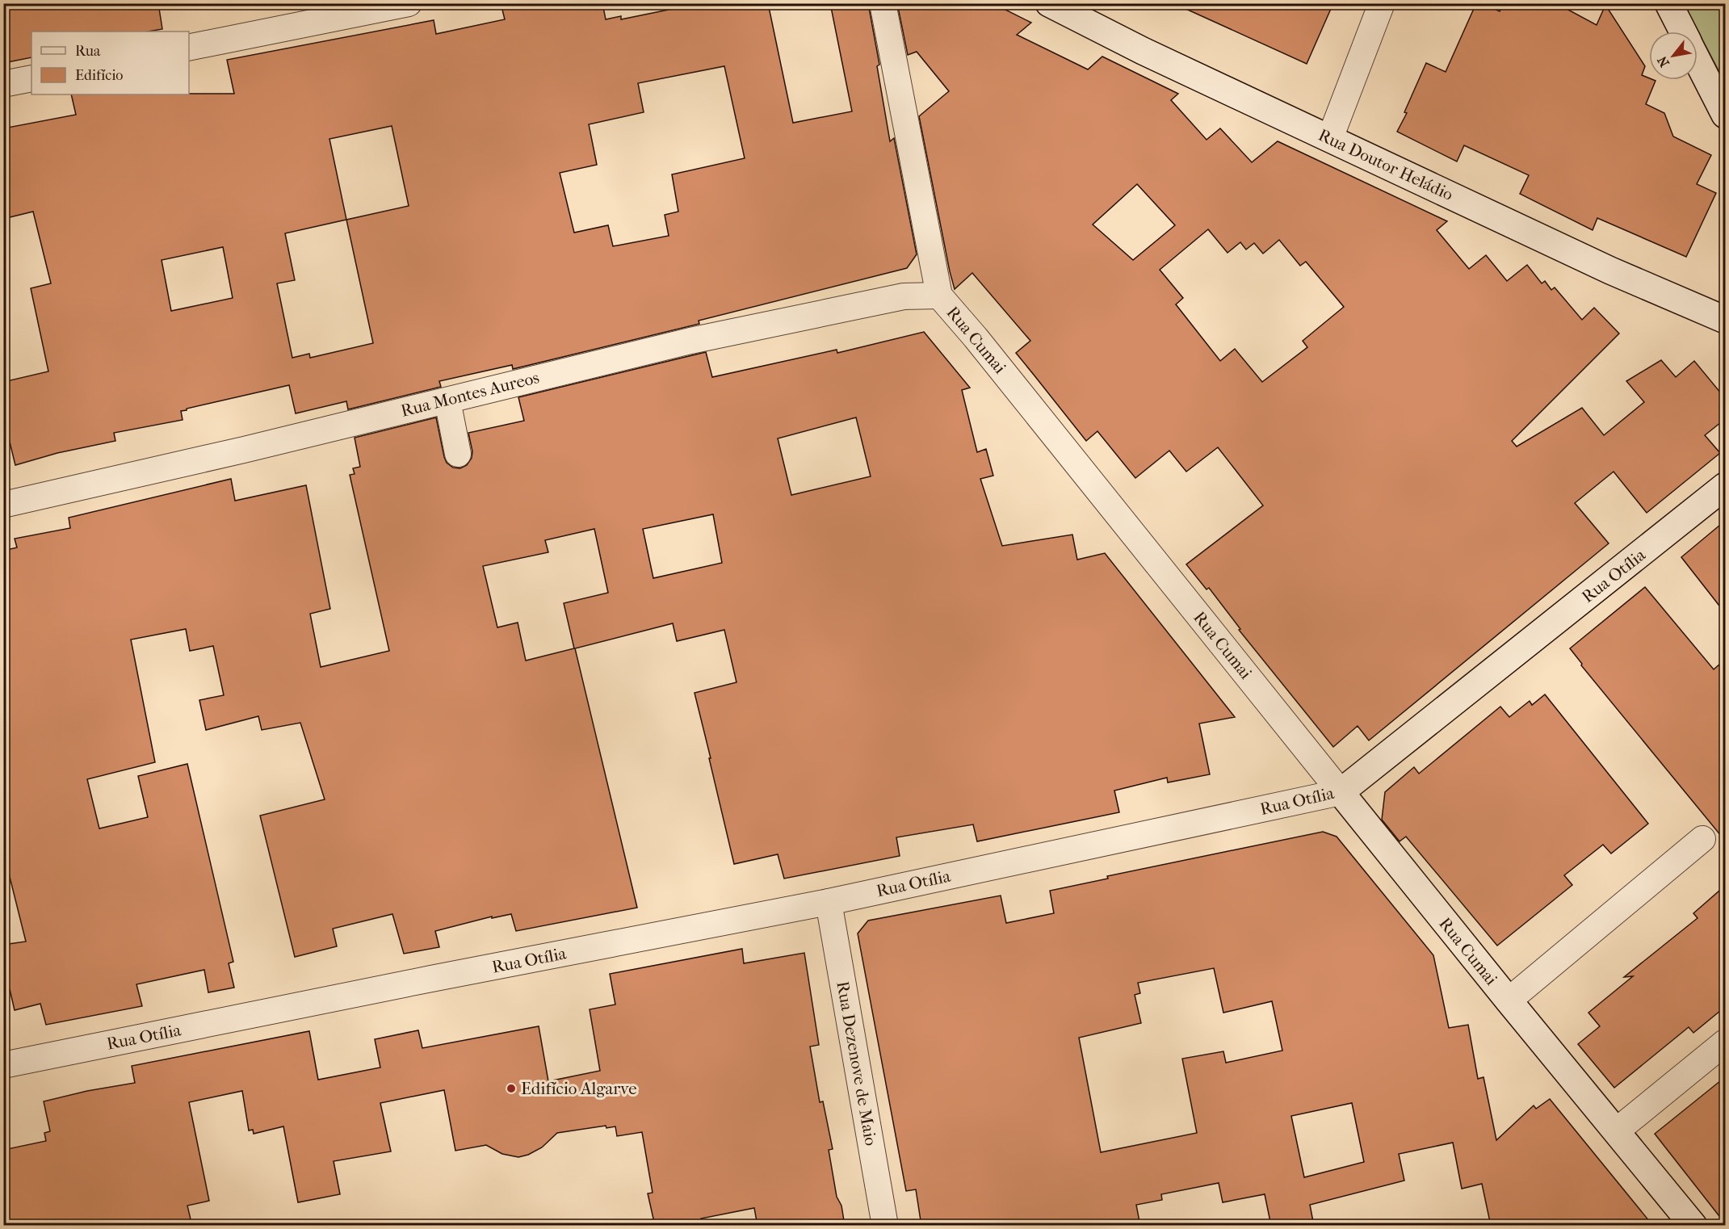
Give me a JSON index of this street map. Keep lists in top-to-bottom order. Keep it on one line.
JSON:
{"streets":{"street":["Rua Doutor Heládio","Rua Cumai","Rua Montes Aureos","Rua Otília","Rua Dezenove de Maio"]},"crossings":[["Rua Cumai","Rua Montes Aureos"],["Rua Cumai","Rua Otília"],["Rua Otília","Rua Dezenove de Maio"]],"places":["Edifício Algarve"],"legend":["Rua","Edifício"],"north":"bottom left"}
